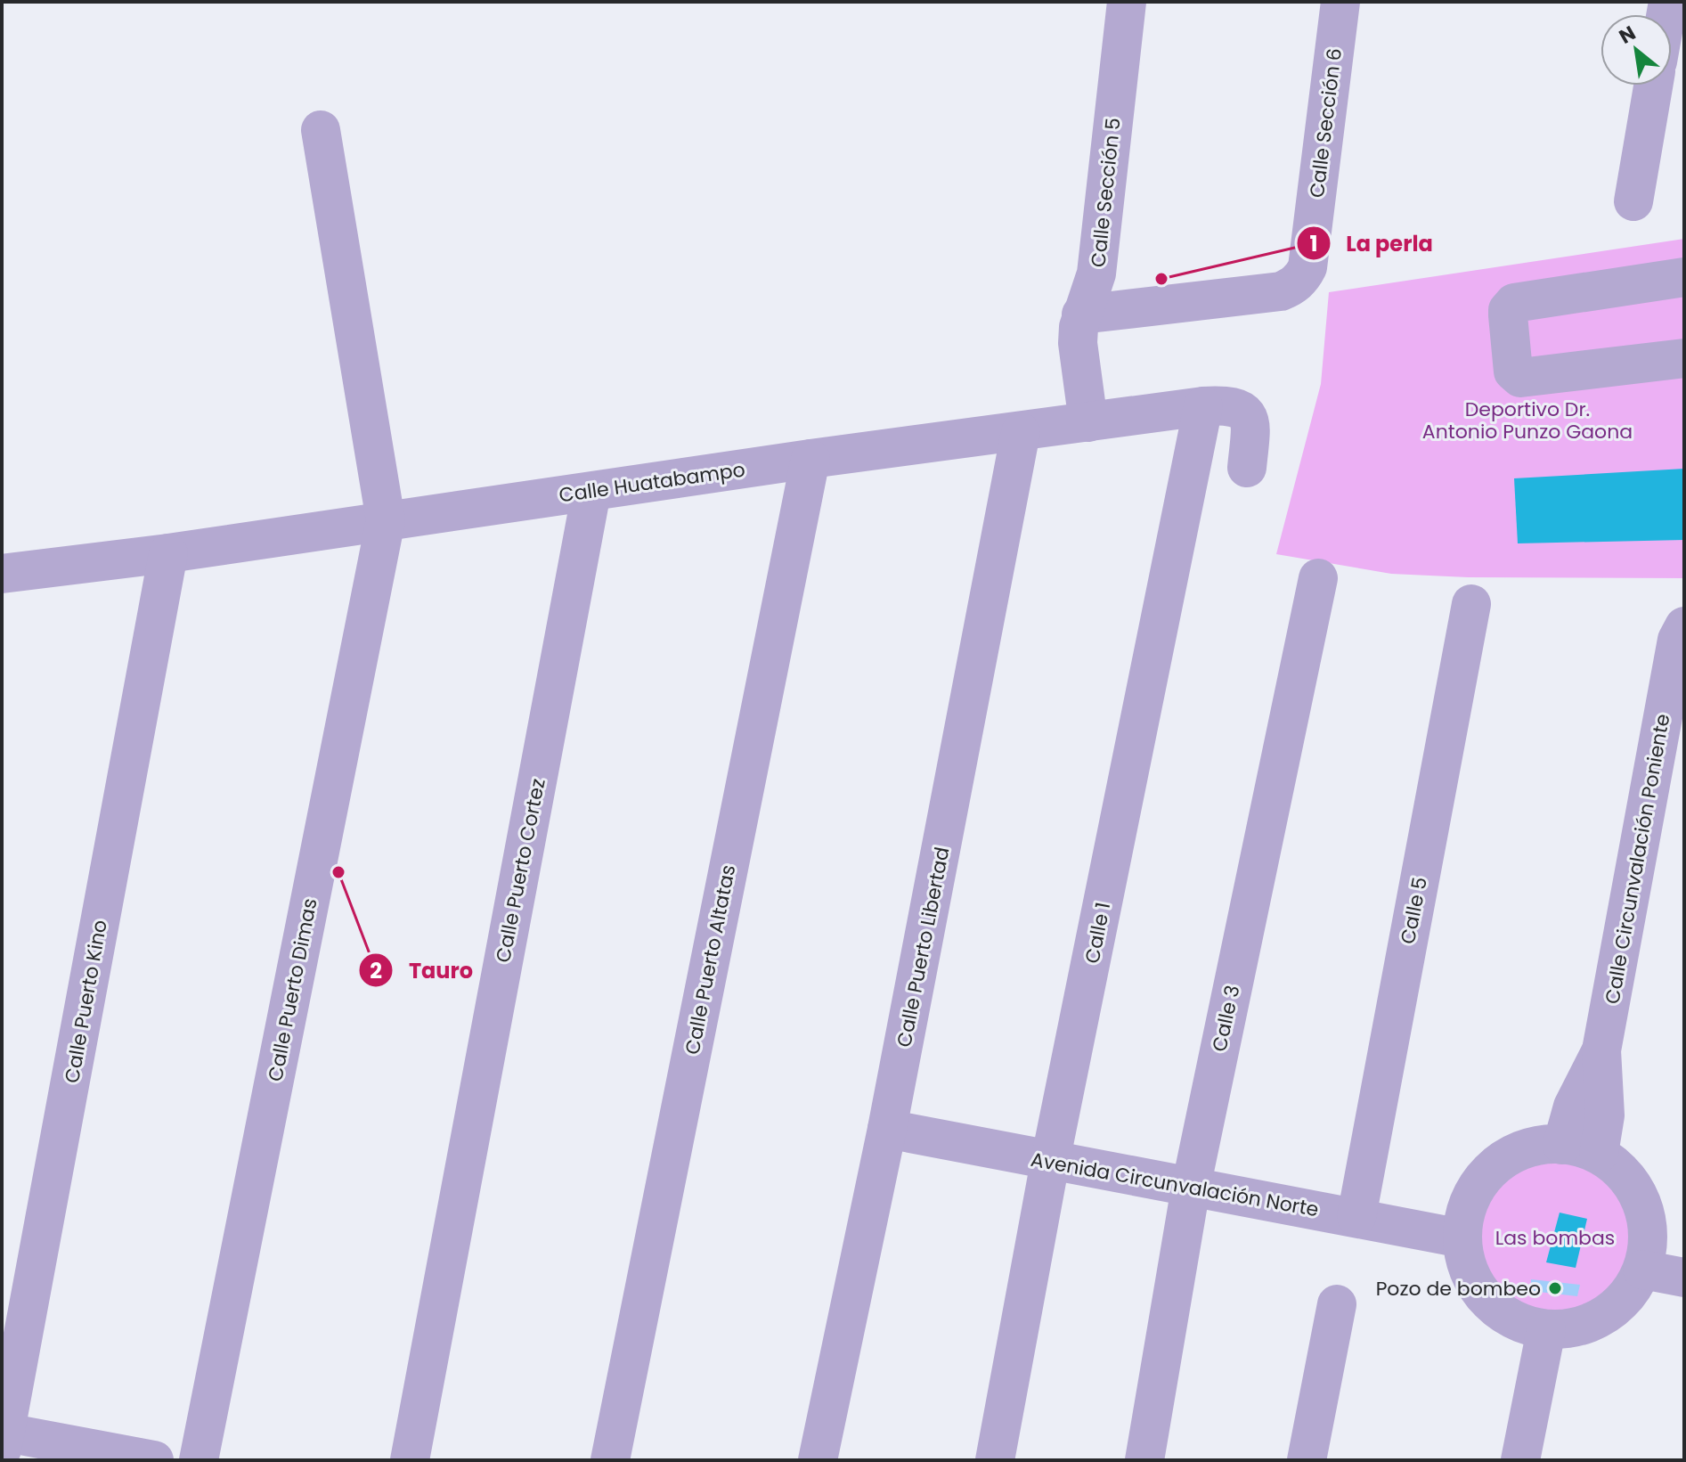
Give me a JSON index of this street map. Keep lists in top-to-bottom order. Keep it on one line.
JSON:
{"streets":{"street":["Calle Sección 6","Calle Sección 5","Calle Huatabampo","Calle Circunvalación Poniente","Calle Puerto Cortez","Calle 5","Calle 1","Calle Puerto Libertad","Calle Puerto Altatas","Calle Puerto Dimas","Calle Puerto Kino","Calle 3","Avenida Circunvalación Norte"]},"crossings":[["Calle Sección 6","Calle Sección 5"],["Calle Sección 5","Calle Huatabampo"],["Calle Huatabampo","Calle Puerto Cortez"],["Calle Huatabampo","Calle 1"],["Calle Huatabampo","Calle Puerto Libertad"],["Calle Huatabampo","Calle Puerto Altatas"],["Calle Huatabampo","Calle Puerto Dimas"],["Calle Huatabampo","Calle Puerto Kino"],["Calle Circunvalación Poniente","Avenida Circunvalación Norte"],["Calle 5","Avenida Circunvalación Norte"],["Calle 1","Avenida Circunvalación Norte"],["Calle Puerto Libertad","Avenida Circunvalación Norte"],["Calle 3","Avenida Circunvalación Norte"]],"parks":["Deportivo Dr. Antonio Punzo Gaona","Las bombas"],"places":["La perla","Tauro","Pozo de bombeo"],"north":"top left"}
